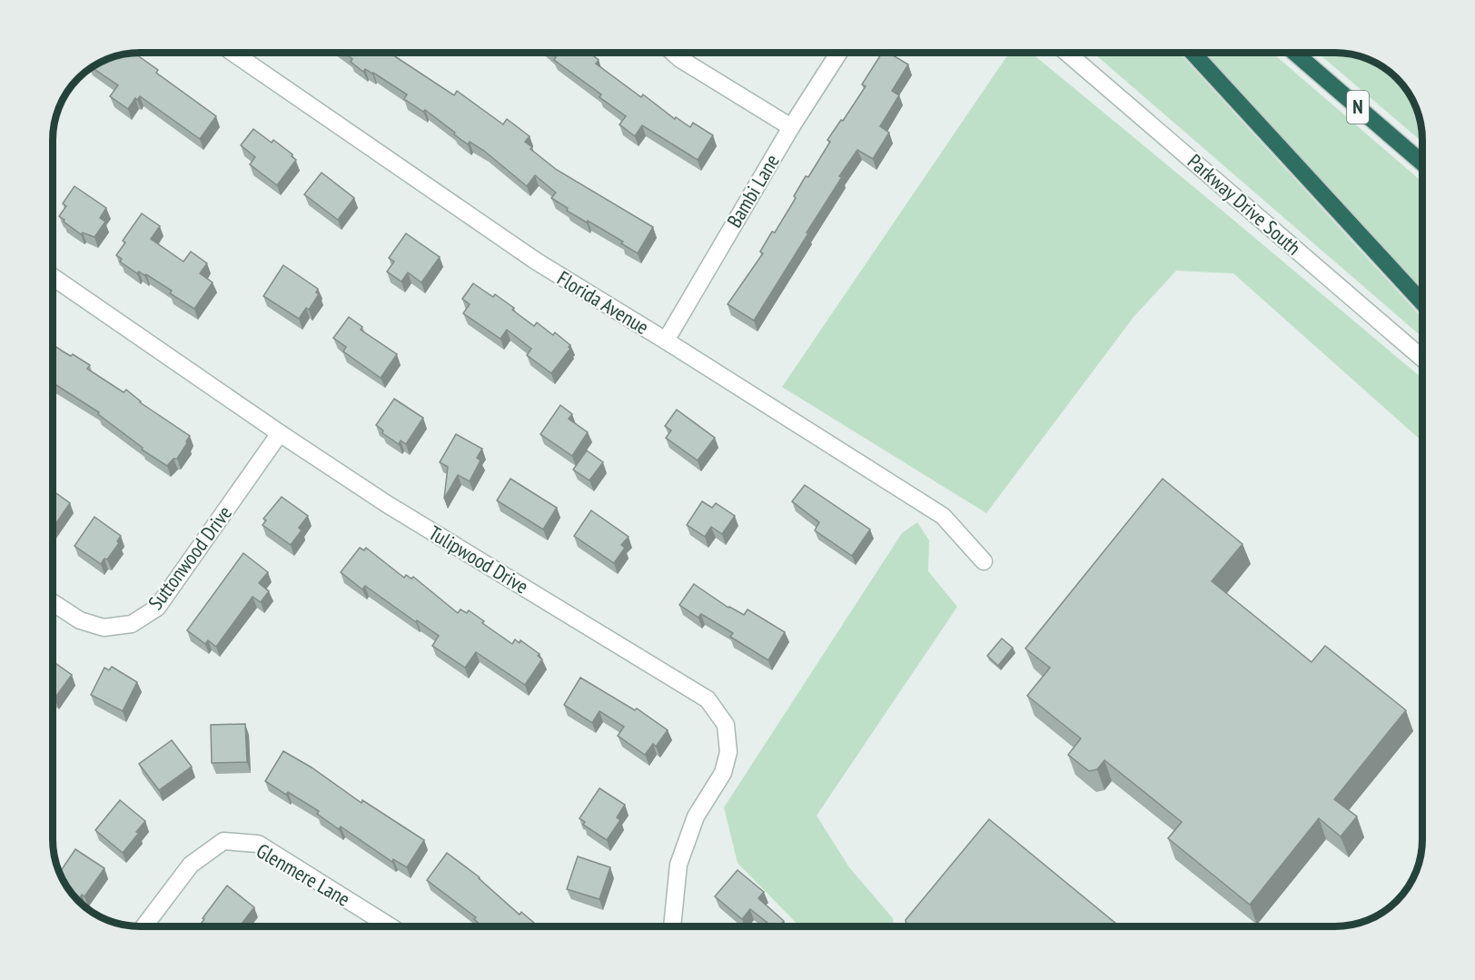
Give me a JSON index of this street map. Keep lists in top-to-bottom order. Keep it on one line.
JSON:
{"streets":{"highway":["N"],"street":["Bambi Lane","Parkway Drive South","Florida Avenue","Suttonwood Drive","Tulipwood Drive","Glenmere Lane"]},"crossings":[["Bambi Lane","Florida Avenue"],["Suttonwood Drive","Tulipwood Drive"]]}
